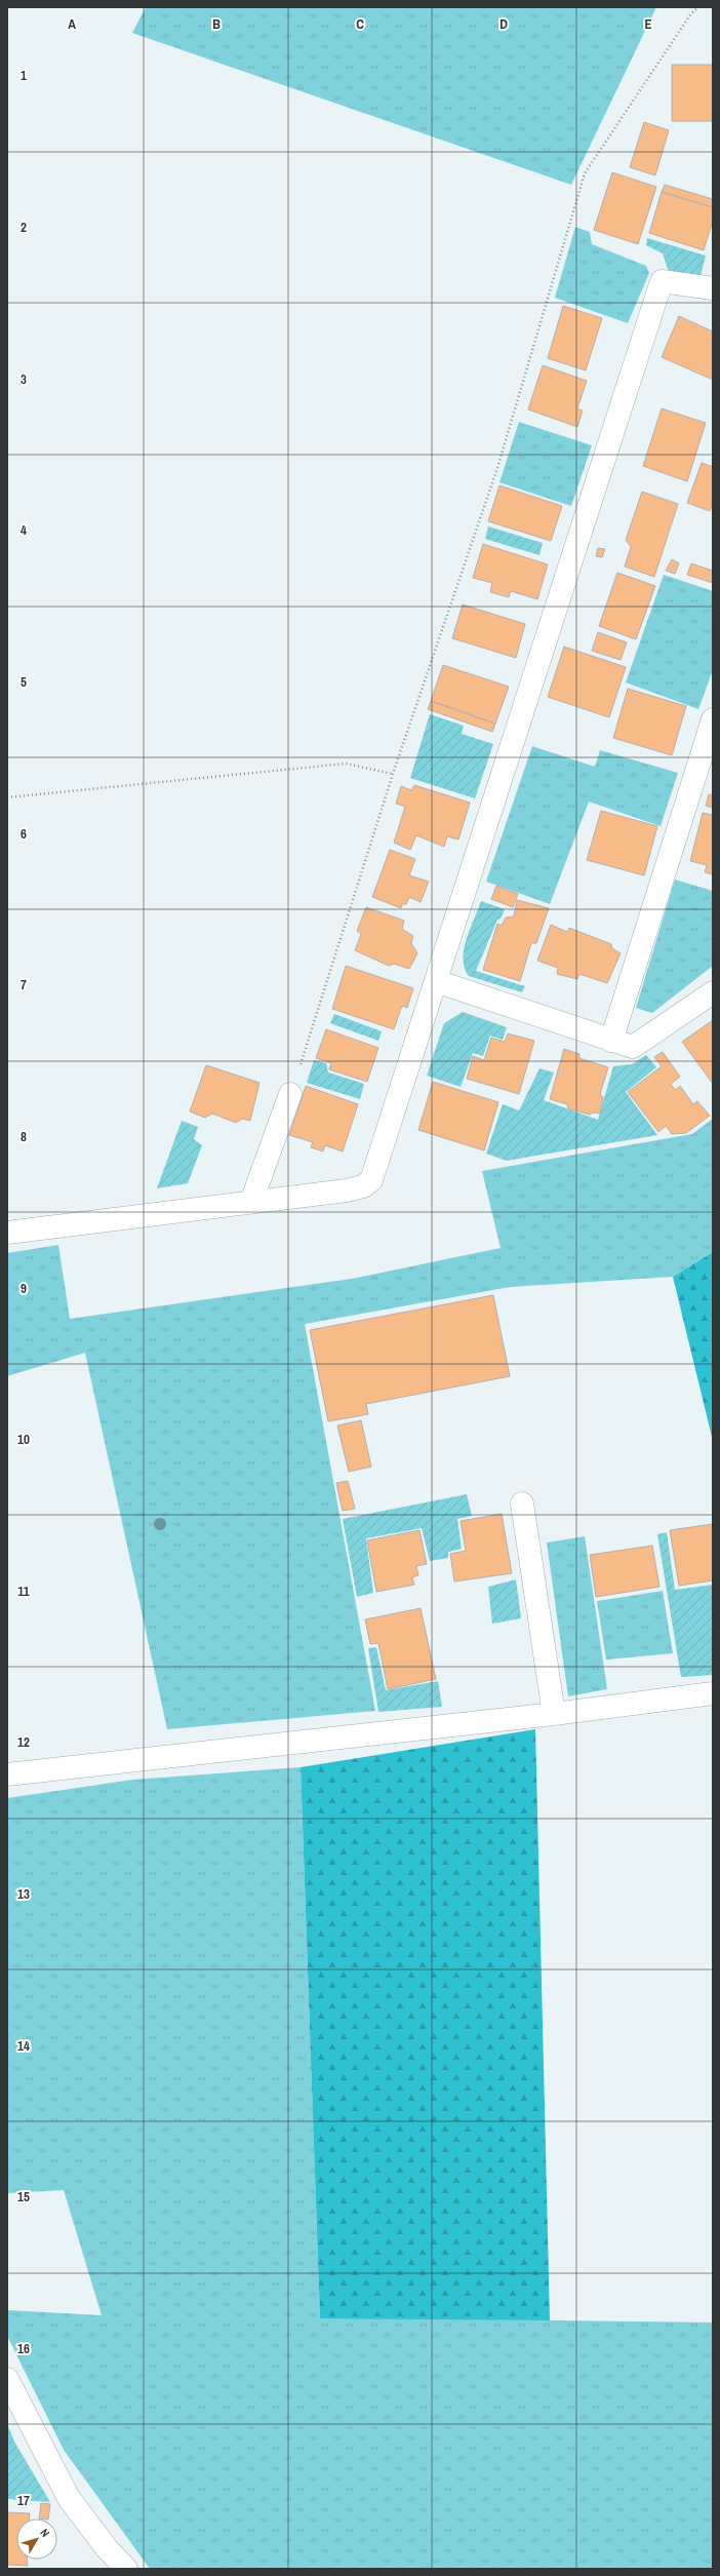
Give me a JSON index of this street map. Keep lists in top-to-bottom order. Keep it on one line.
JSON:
{"north":"top right","grid":{"columns":["A","B","C","D","E"],"rows":["1","2","3","4","5","6","7","8","9","10","11","12","13","14","15","16","17"]}}
